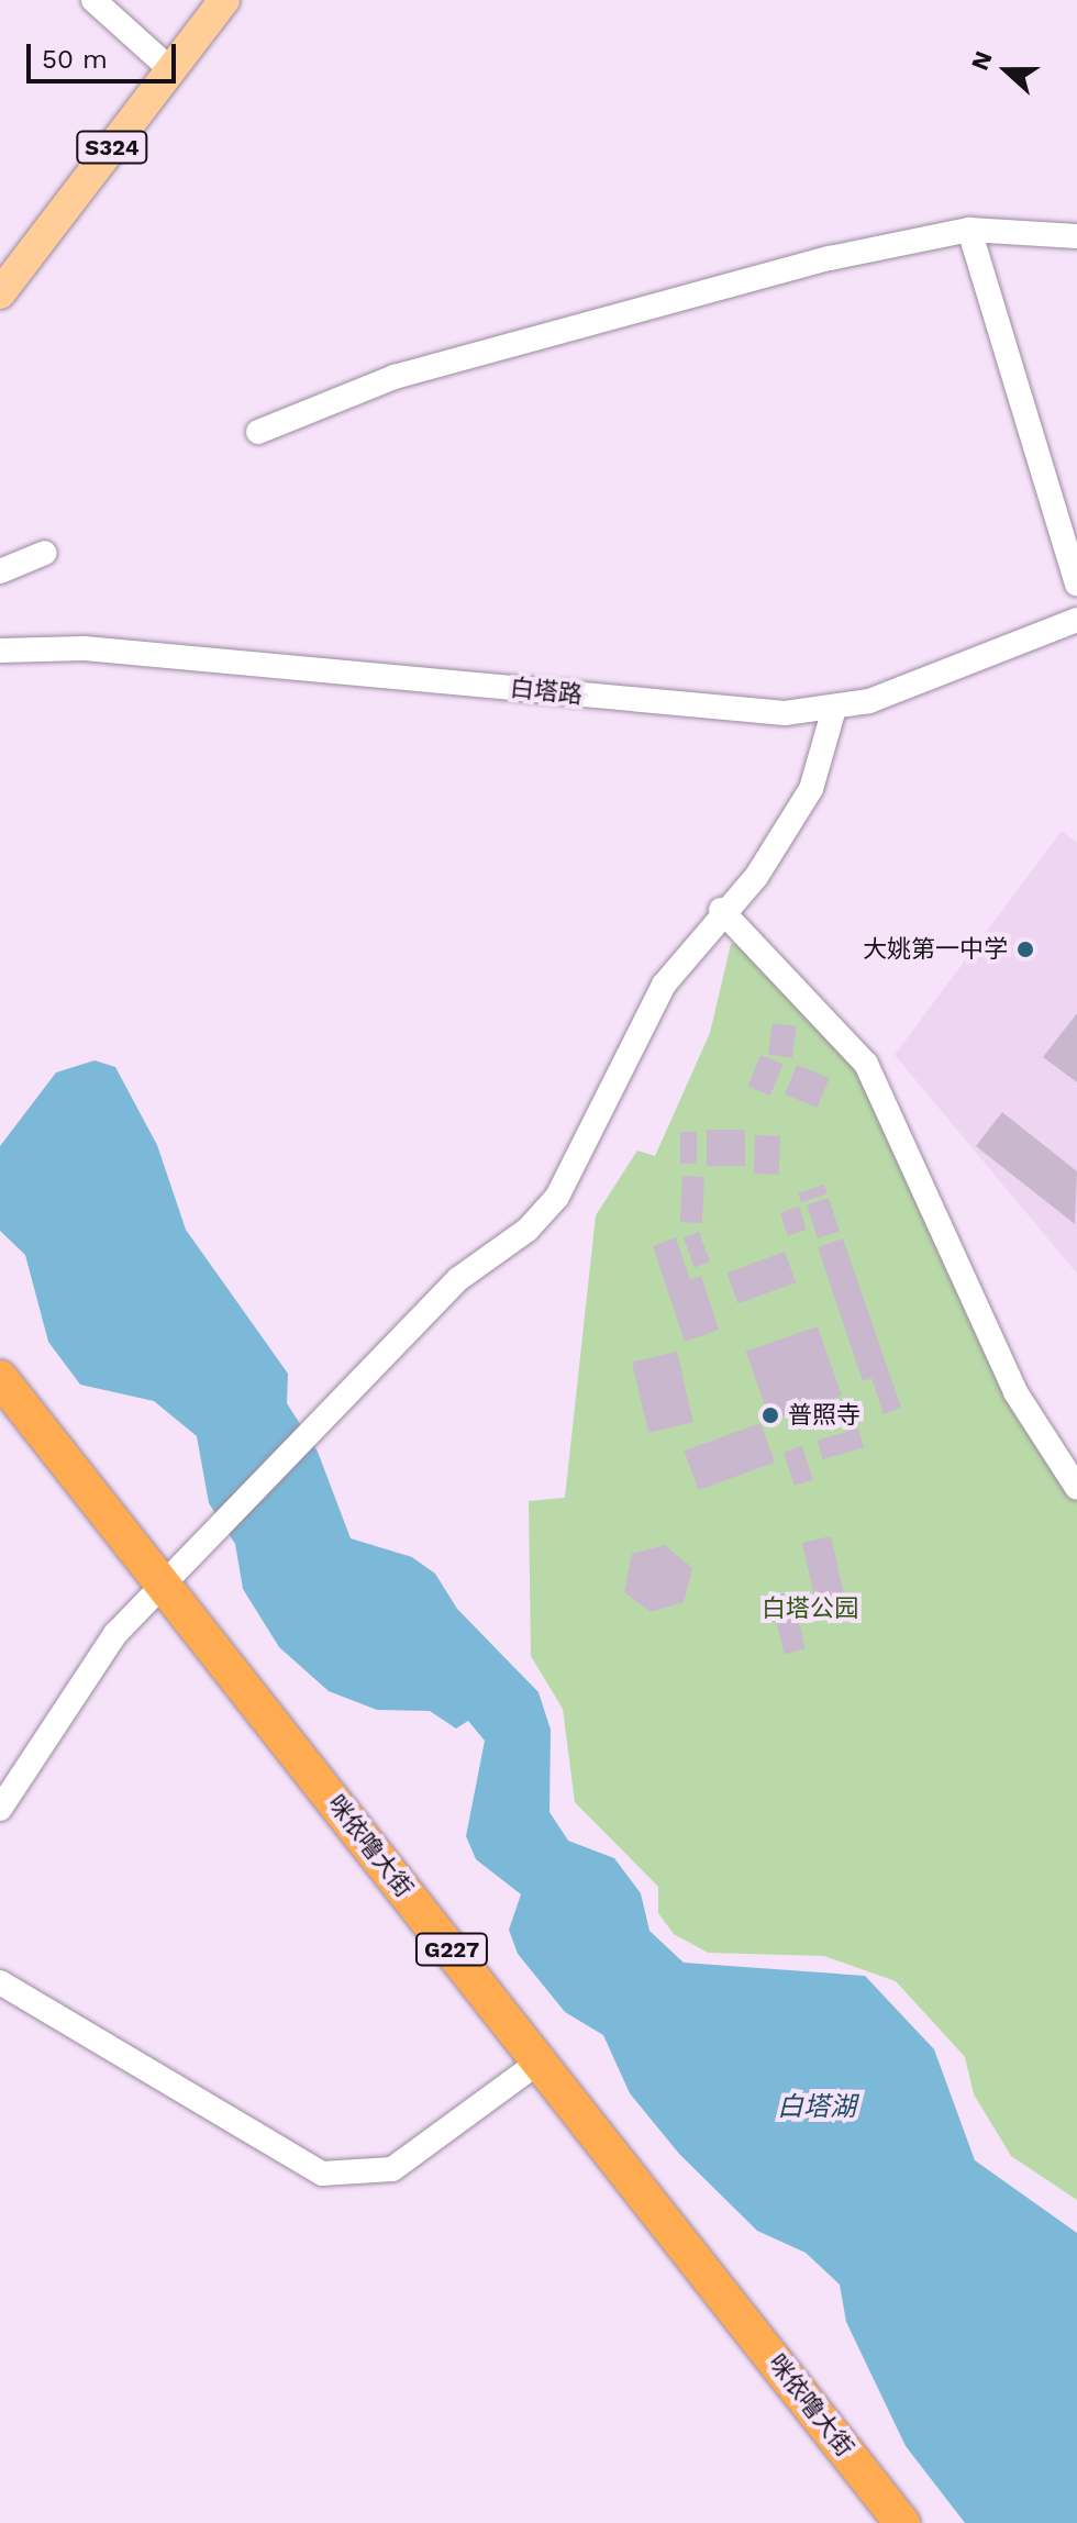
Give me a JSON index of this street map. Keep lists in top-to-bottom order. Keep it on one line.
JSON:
{"streets":{"highway":["咪依噜大街","G227"],"main road":["S324"],"street":["白塔路"]},"water":["白塔湖"],"parks":["白塔公园"],"places":["大姚第一中学","普照寺"],"scale_bar":"50 m","north":"left"}
